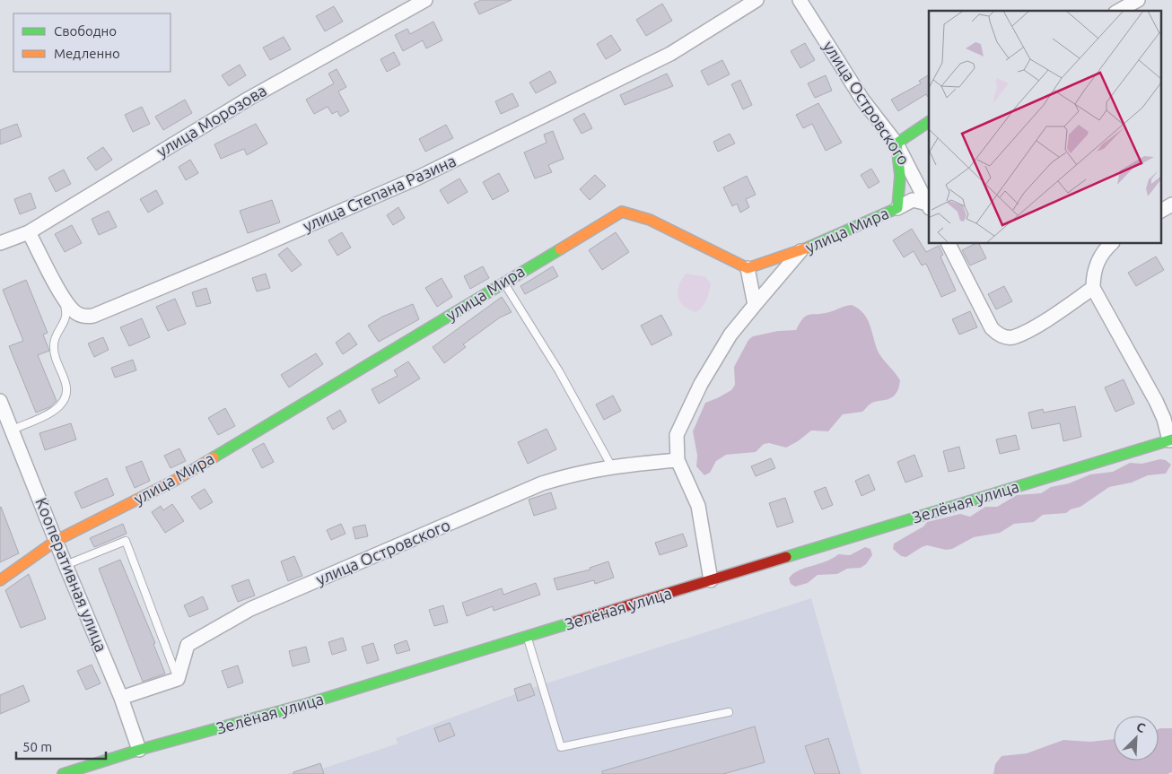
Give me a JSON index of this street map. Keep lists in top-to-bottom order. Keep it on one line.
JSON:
{"streets":{"street":["улица Островского","улица Морозова","улица Степана Разина","улица Мира","Зелёная улица","Кооперативная улица"]},"crossings":[["улица Островского","улица Мира"],["улица Морозова","улица Степана Разина"],["улица Мира","Кооперативная улица"],["Зелёная улица","Кооперативная улица"]],"legend":["Свободно","Медленно"],"scale_bar":"50 m","north":"top right"}
